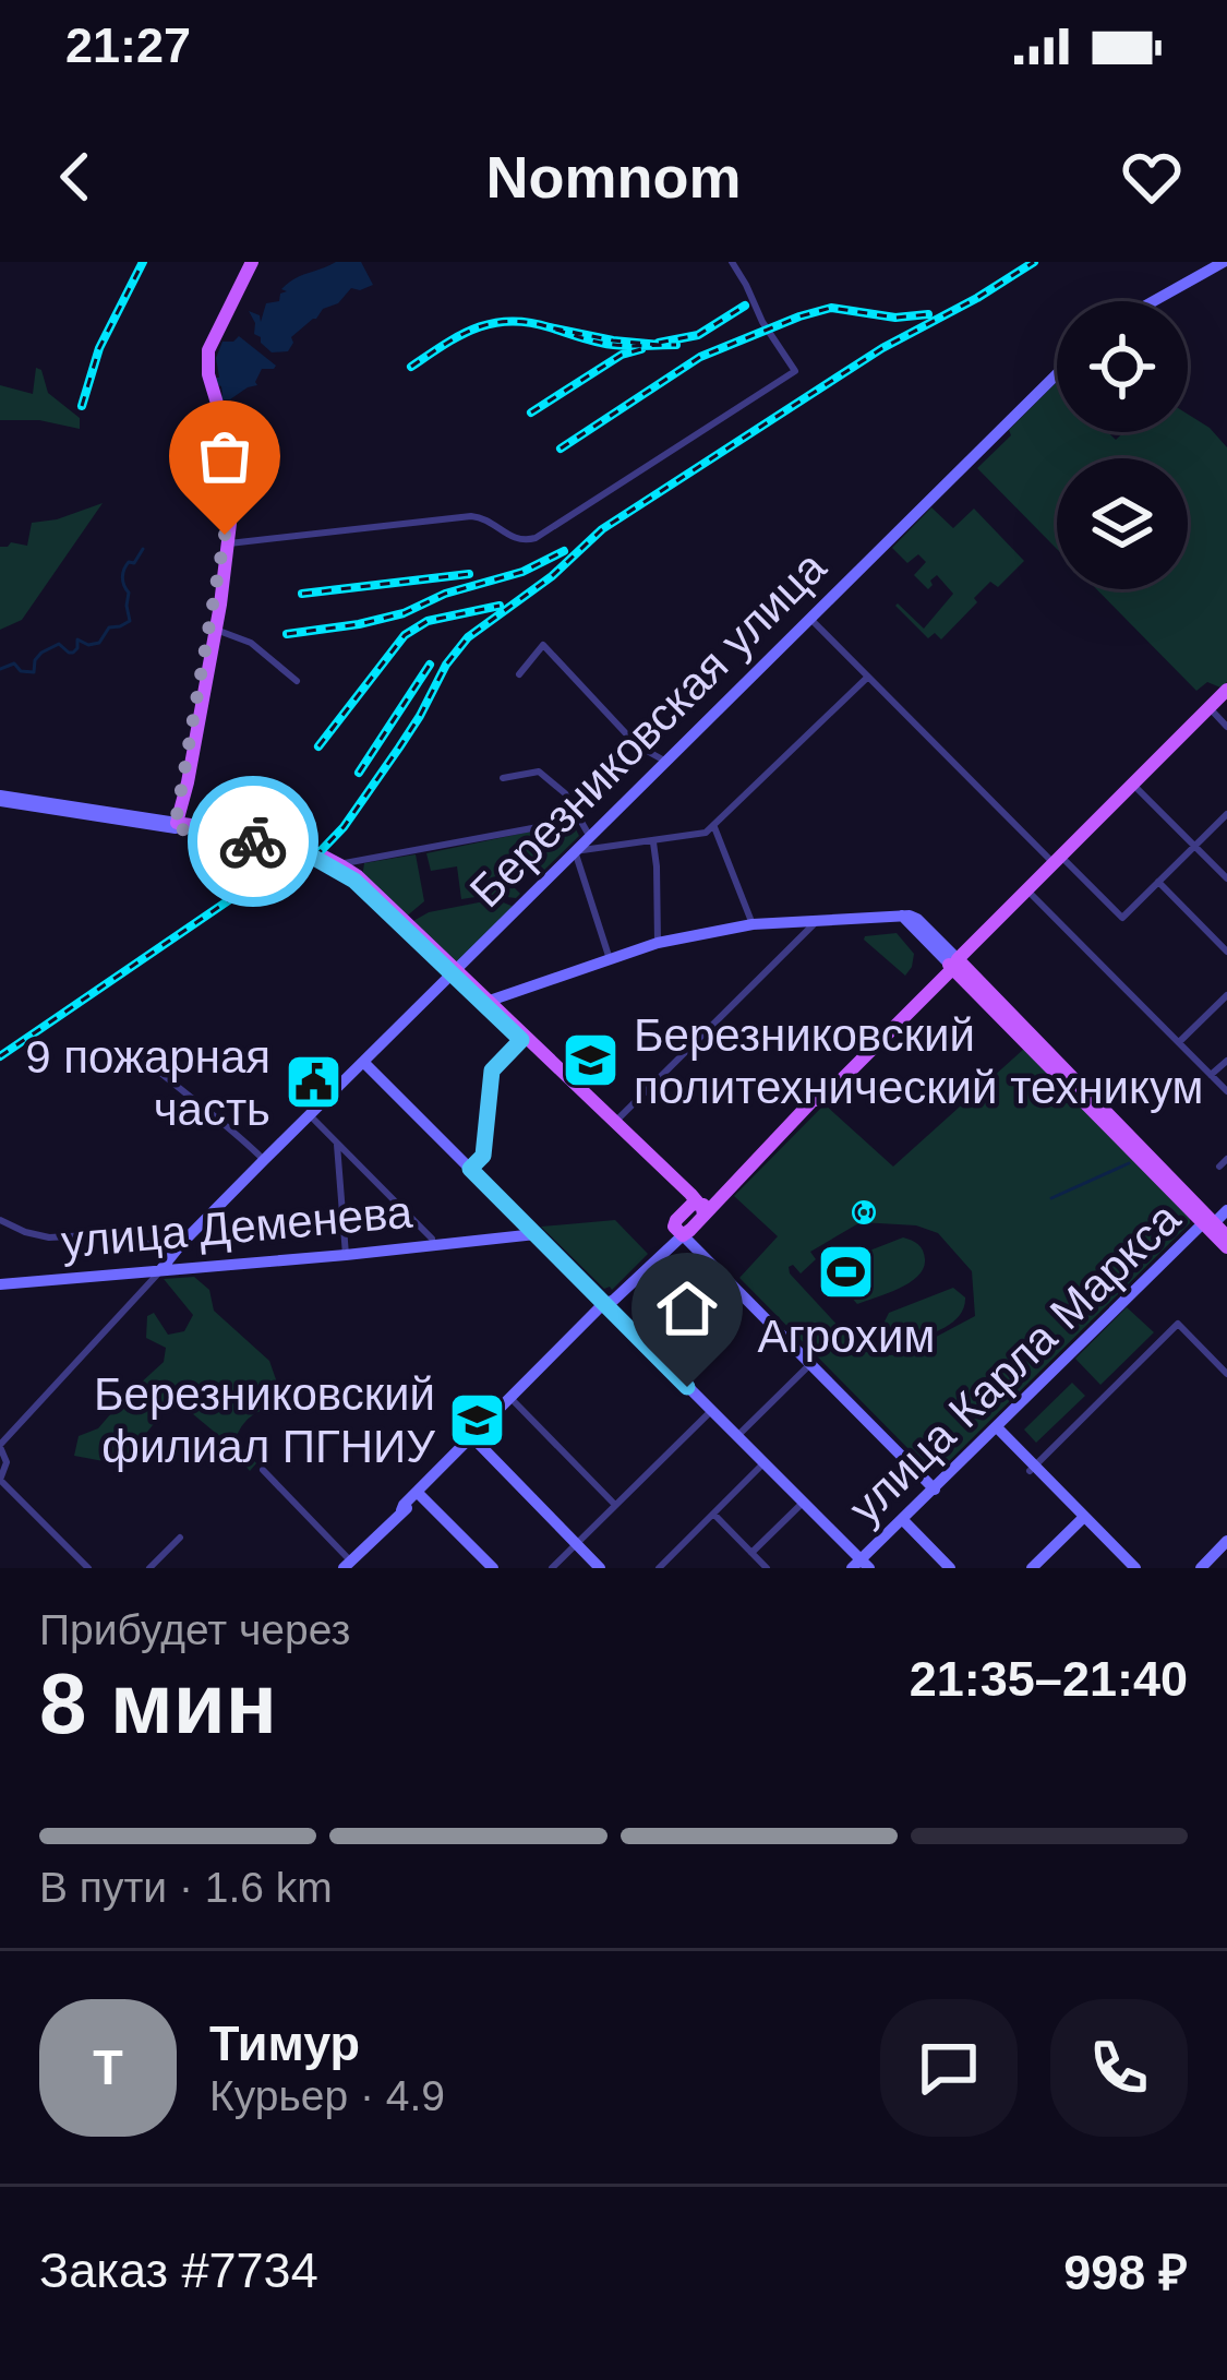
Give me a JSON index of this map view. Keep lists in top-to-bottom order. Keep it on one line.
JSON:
{"streets":{"main road":["Березниковская улица","улица Деменева","улица Карла Маркса"]},"crossings":[["Березниковская улица","улица Деменева"]],"places":{"school or university":["Березниковский политехнический техникум","Березниковский филиал ПГНИУ"],"public building":["9 пожарная часть"],"sports":["Агрохим"]},"page":{"status":"21:27","header":"Nomnom","heading":["8 мин","Прибудет через","21:35–21:40"],"panel":["Тимур","Курьер · 4.9","Заказ #7734","998 ₽"],"bar":"В пути · 1.6 km","round":"Т"}}
